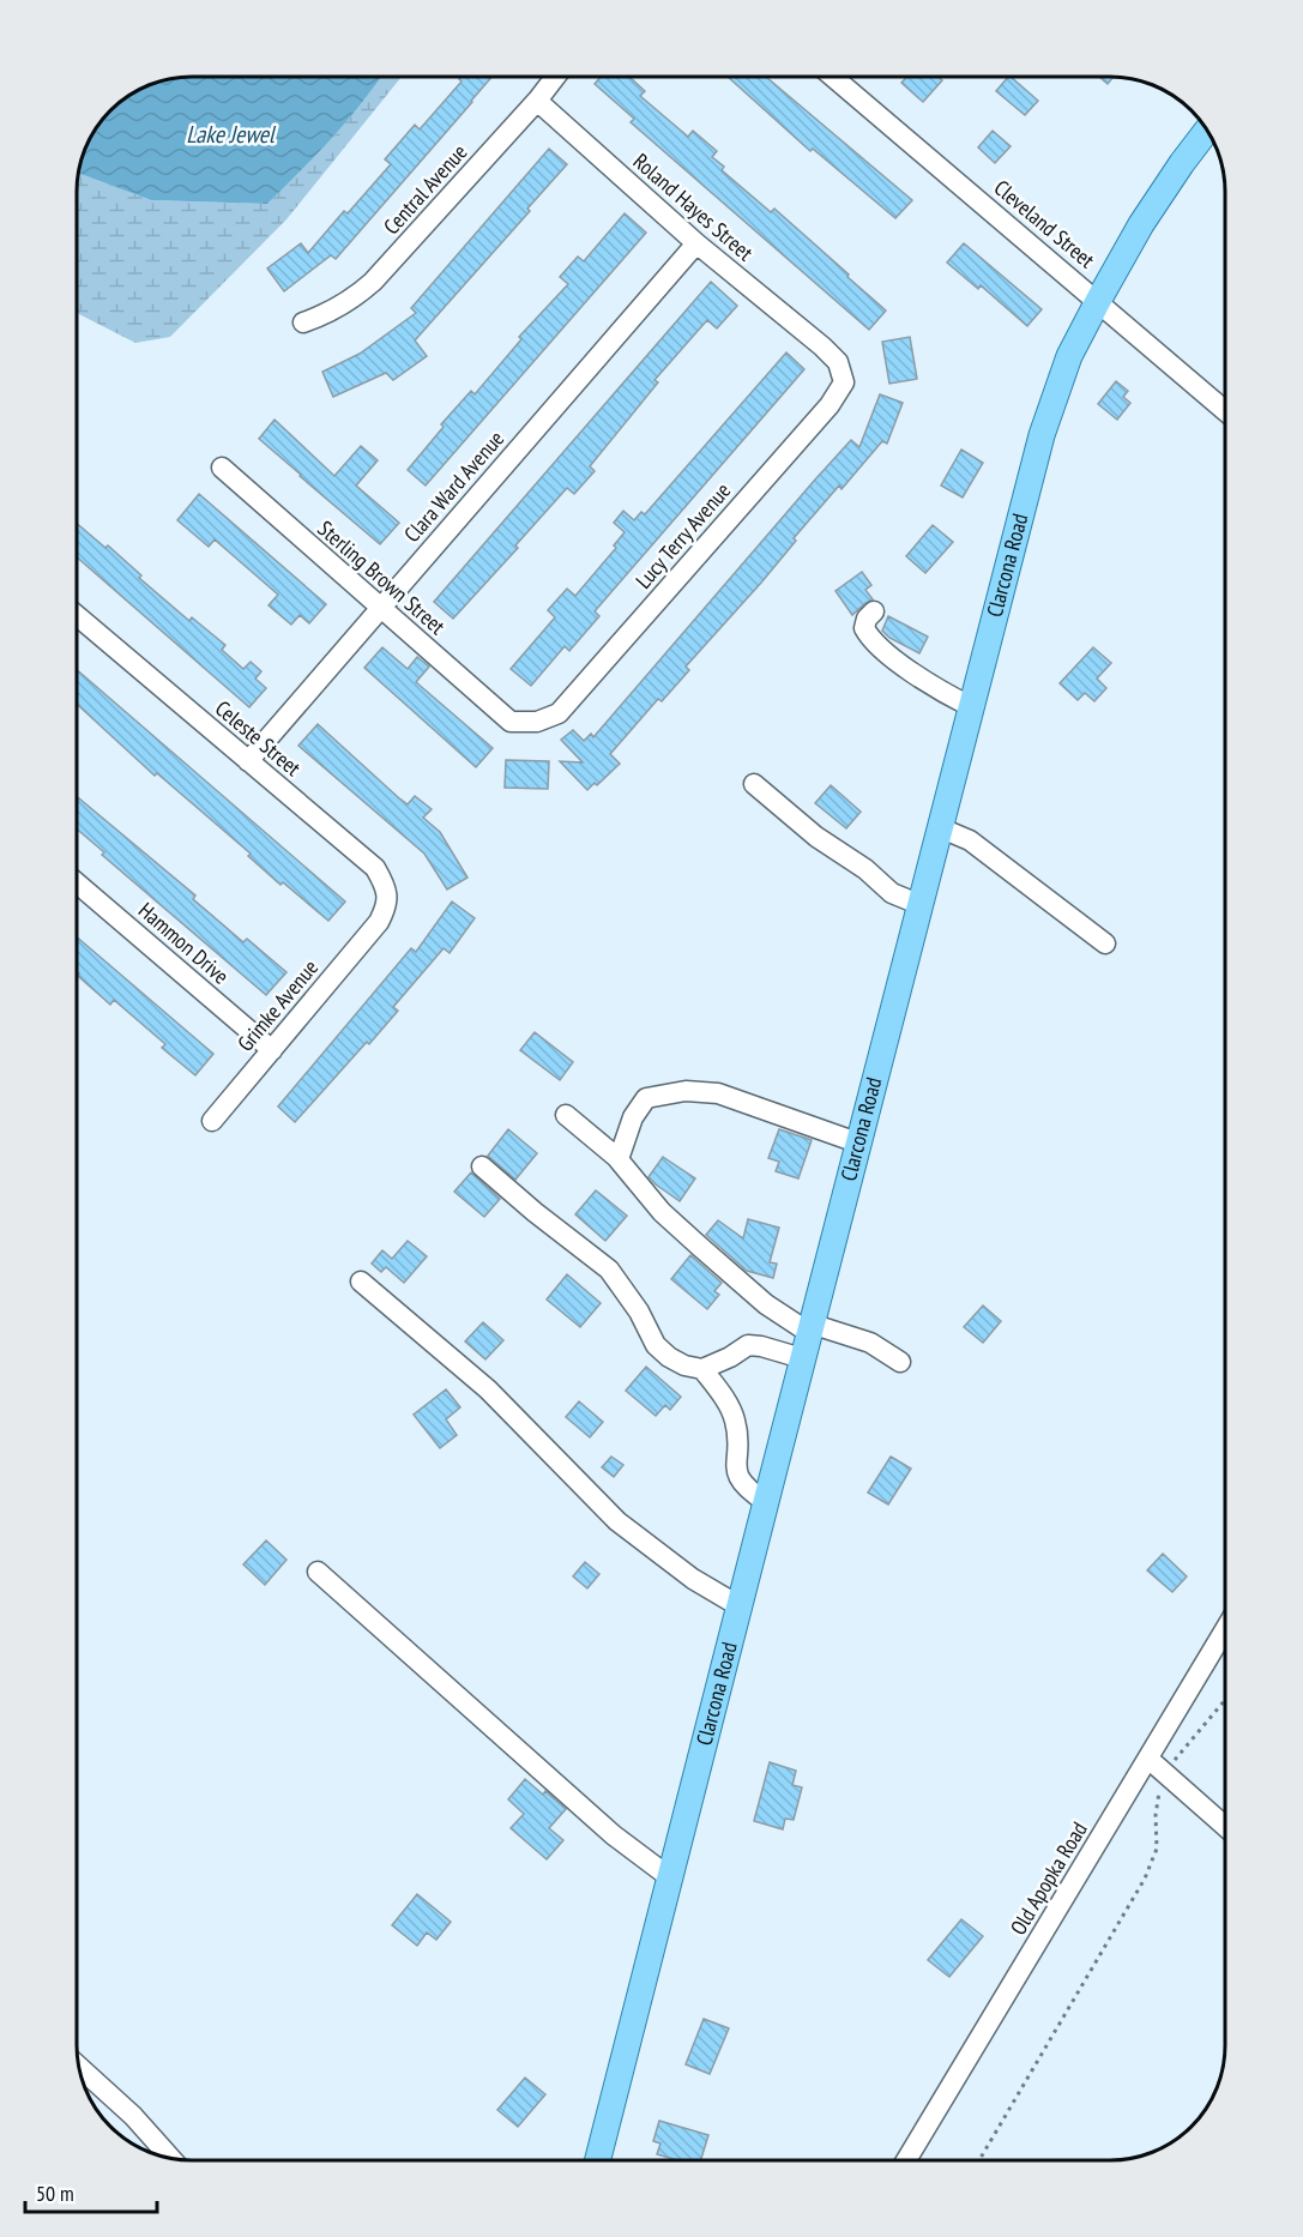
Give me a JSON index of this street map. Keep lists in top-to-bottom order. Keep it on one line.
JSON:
{"streets":{"main road":["Clarcona Road"],"street":["Central Avenue","Roland Hayes Street","Cleveland Street","Clara Ward Avenue","Lucy Terry Avenue","Sterling Brown Street","Celeste Street","Hammon Drive","Grimke Avenue","Old Apopka Road"]},"crossings":[["Central Avenue","Roland Hayes Street"],["Roland Hayes Street","Clara Ward Avenue"],["Roland Hayes Street","Lucy Terry Avenue"],["Cleveland Street","Clarcona Road"],["Clara Ward Avenue","Sterling Brown Street"],["Clara Ward Avenue","Celeste Street"],["Lucy Terry Avenue","Sterling Brown Street"],["Celeste Street","Grimke Avenue"],["Hammon Drive","Grimke Avenue"]],"water":["Lake Jewel"],"scale_bar":"50 m"}
